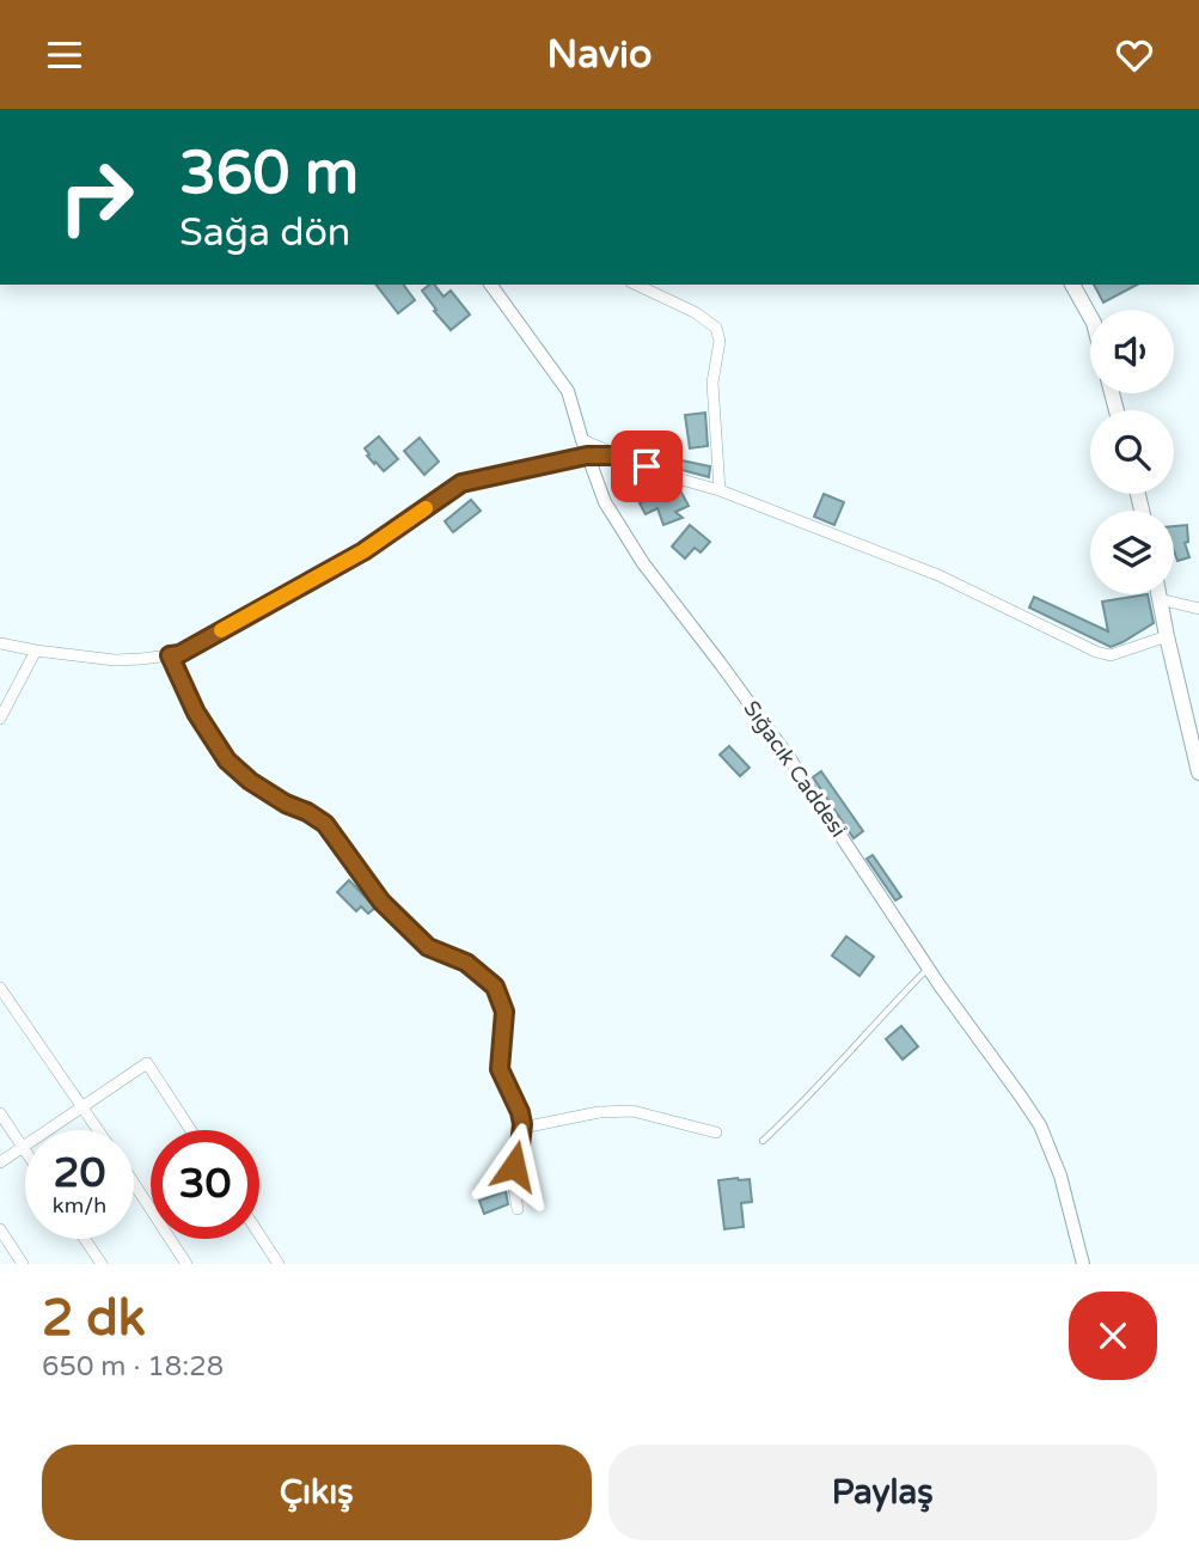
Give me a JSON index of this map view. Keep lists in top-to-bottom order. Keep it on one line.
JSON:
{"streets":{"street":["Sığacık Caddesi"]},"page":{"header":"Navio","turn":["360 m","Sağa dön"],"speed":"20 km/h","limit":"30","heading":["2 dk","650 m · 18:28"],"buttons":["Çıkış","Paylaş"]}}
